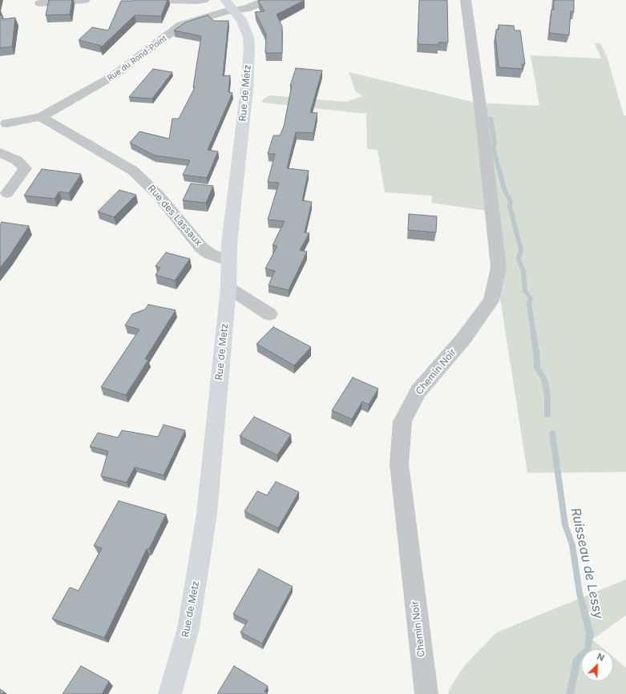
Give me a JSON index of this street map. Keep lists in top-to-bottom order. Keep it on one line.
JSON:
{"streets":{"main road":["Rue de Metz"],"street":["Rue du Rond-Point","Rue des Lassaux","Chemin Noir"]},"crossings":[["Rue du Rond-Point","Rue de Metz"],["Rue du Rond-Point","Rue des Lassaux"],["Rue de Metz","Rue des Lassaux"]],"water":["Ruisseau de Lessy"],"north":"top right"}
